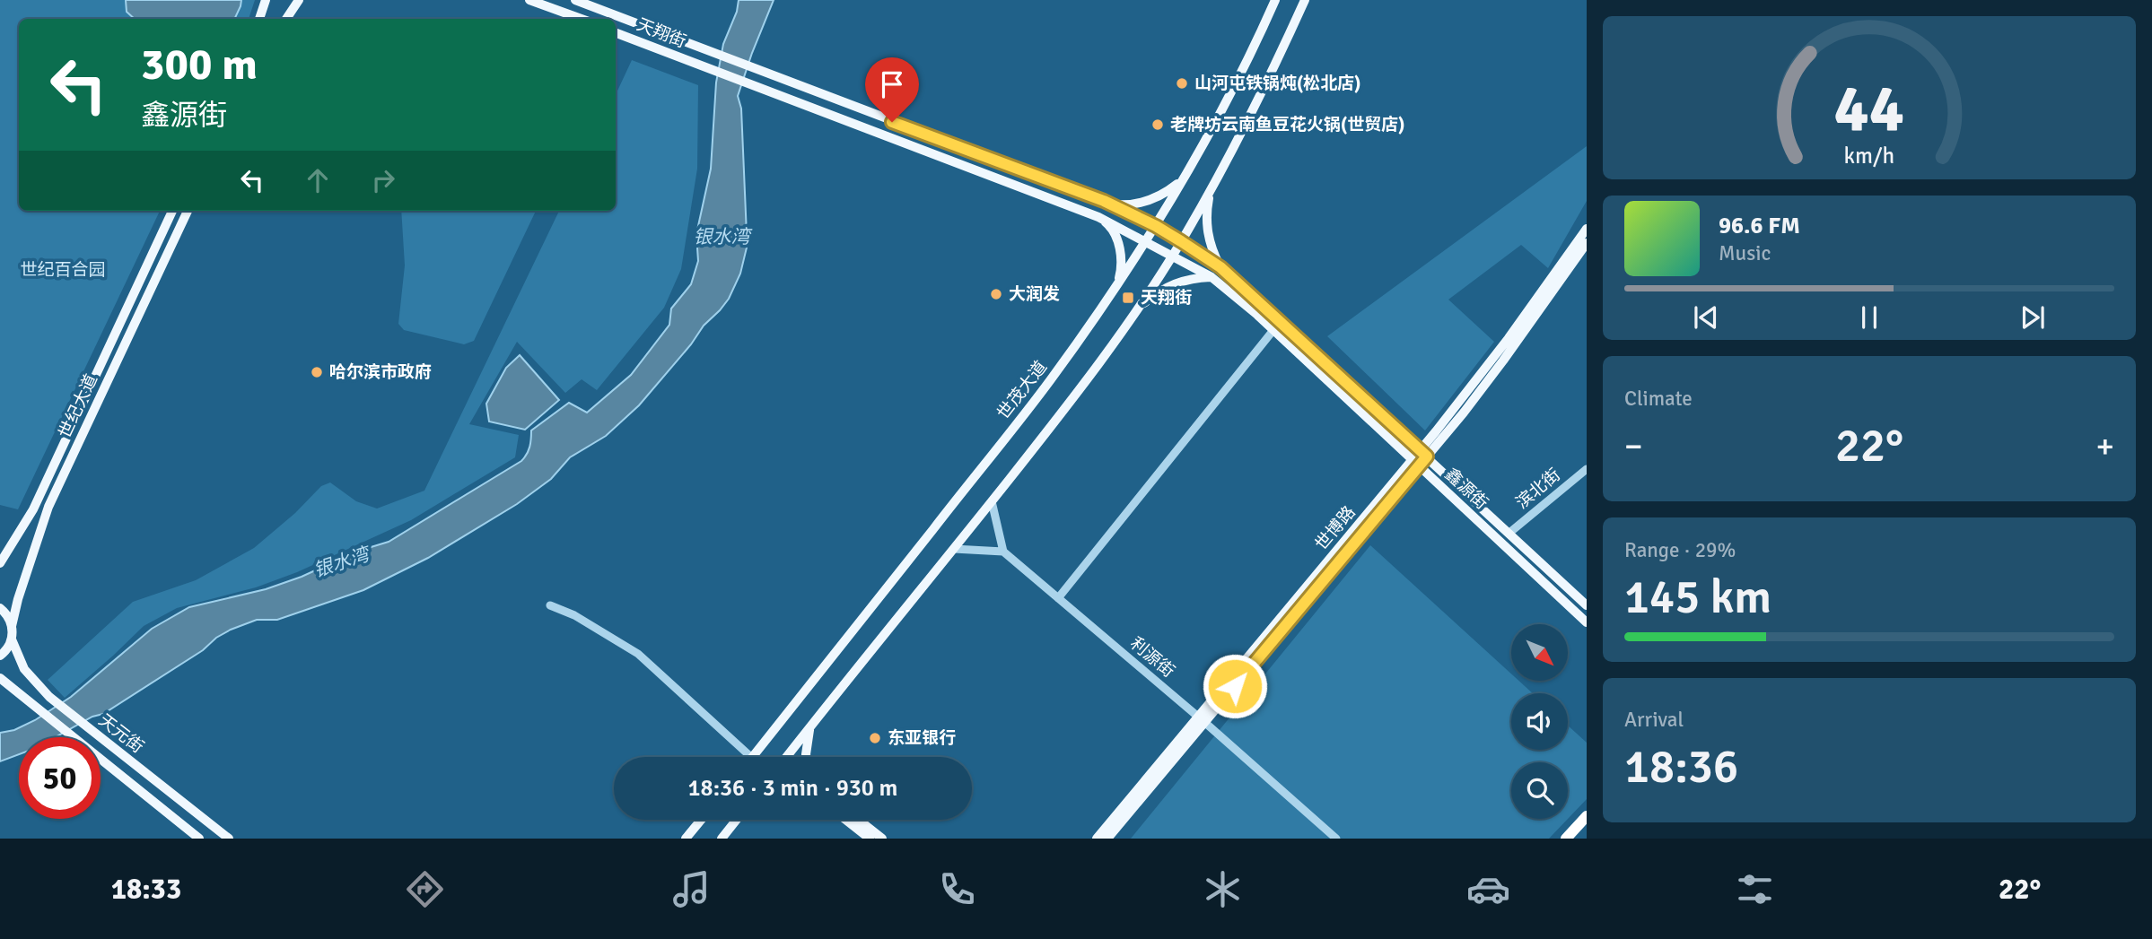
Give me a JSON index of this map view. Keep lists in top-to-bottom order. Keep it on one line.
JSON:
{"streets":{"main road":["天翔街","世茂大道","世纪大道","鑫源街","世博路","天元街"],"street":["滨北街","利源街"]},"crossings":[["世茂大道","鑫源街"],["世纪大道","天元街"],["鑫源街","滨北街"],["鑫源街","世博路"],["世博路","利源街"]],"water":["银水湾"],"parks":["世纪百合园"],"places":{"other":["山河屯铁锅炖(松北店)","老牌坊云南鱼豆花火锅(世贸店)","大润发","哈尔滨市政府","东亚银行"],"transit":["天翔街"]},"north":"bottom right","page":{"turn":["300 m","鑫源街"],"song":["96.6 FM","Music"],"tile":["Climate",["Range · 29%","145 km"],["Arrival","18:36"]],"heat":["−","22°","+"],"limit":"50","trip":"18:36 · 3 min · 930 m","tabs":["18:33","22°"],"gauge":["44","km/h"]}}
